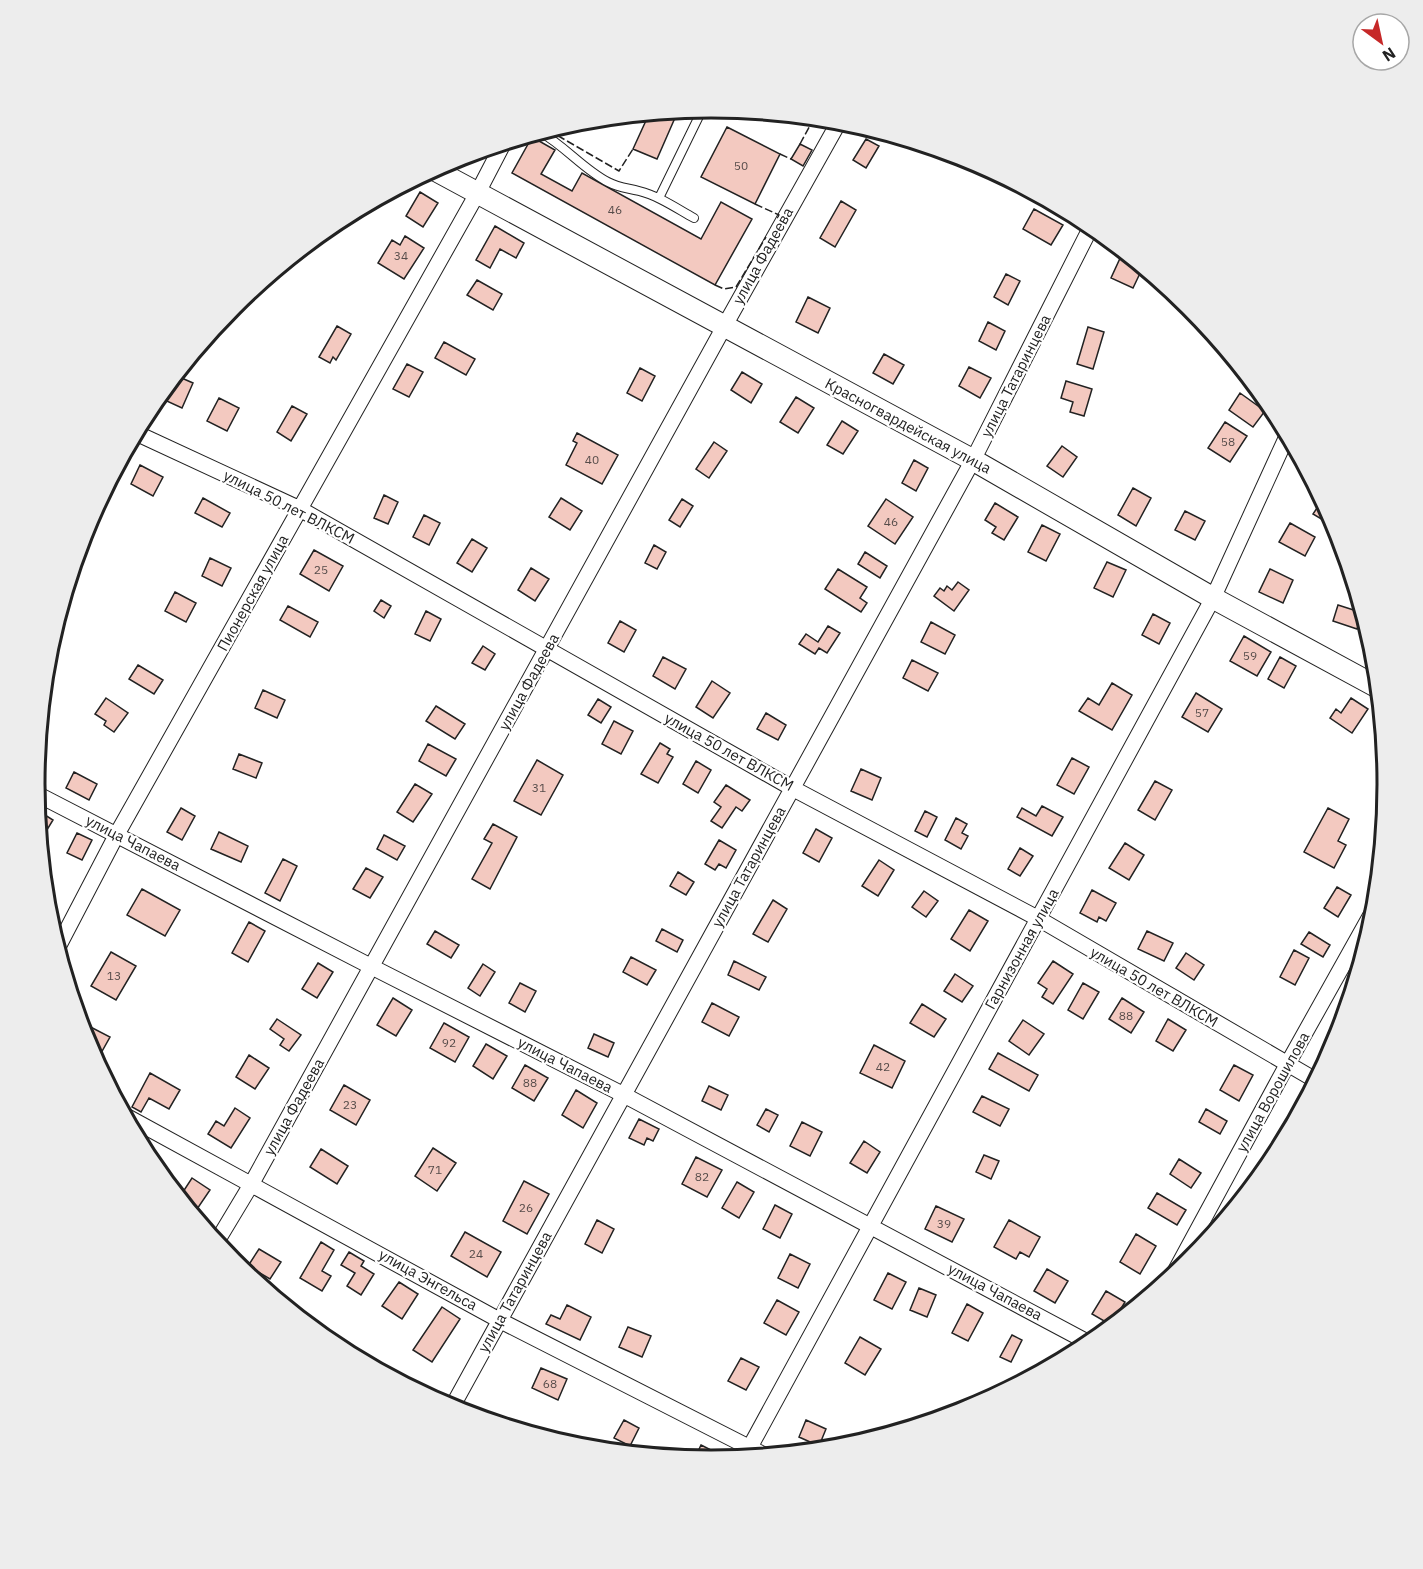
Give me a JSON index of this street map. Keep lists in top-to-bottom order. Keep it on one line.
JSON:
{"streets":{"street":["улица Фадеева","улица Татаринцева","Красногвардейская улица","улица 50 лет ВЛКСМ","Пионерская улица","улица Чапаева","Гарнизонная улица","улица Ворошилова","улица Энгельса"]},"crossings":[["улица Фадеева","Красногвардейская улица"],["улица Фадеева","улица 50 лет ВЛКСМ"],["улица Фадеева","улица Чапаева"],["улица Фадеева","улица Энгельса"],["улица Татаринцева","Красногвардейская улица"],["улица Татаринцева","улица 50 лет ВЛКСМ"],["улица Татаринцева","улица Чапаева"],["улица Татаринцева","улица Энгельса"],["Красногвардейская улица","Пионерская улица"],["Красногвардейская улица","Гарнизонная улица"],["улица 50 лет ВЛКСМ","Пионерская улица"],["улица 50 лет ВЛКСМ","Гарнизонная улица"],["улица 50 лет ВЛКСМ","улица Ворошилова"],["Пионерская улица","улица Чапаева"],["улица Чапаева","Гарнизонная улица"]],"house_numbers":["50","46","34","58","40","46","25","59","57","31","13","88","92","42","88","23","71","82","26","39","24","68"],"north":"bottom right"}
